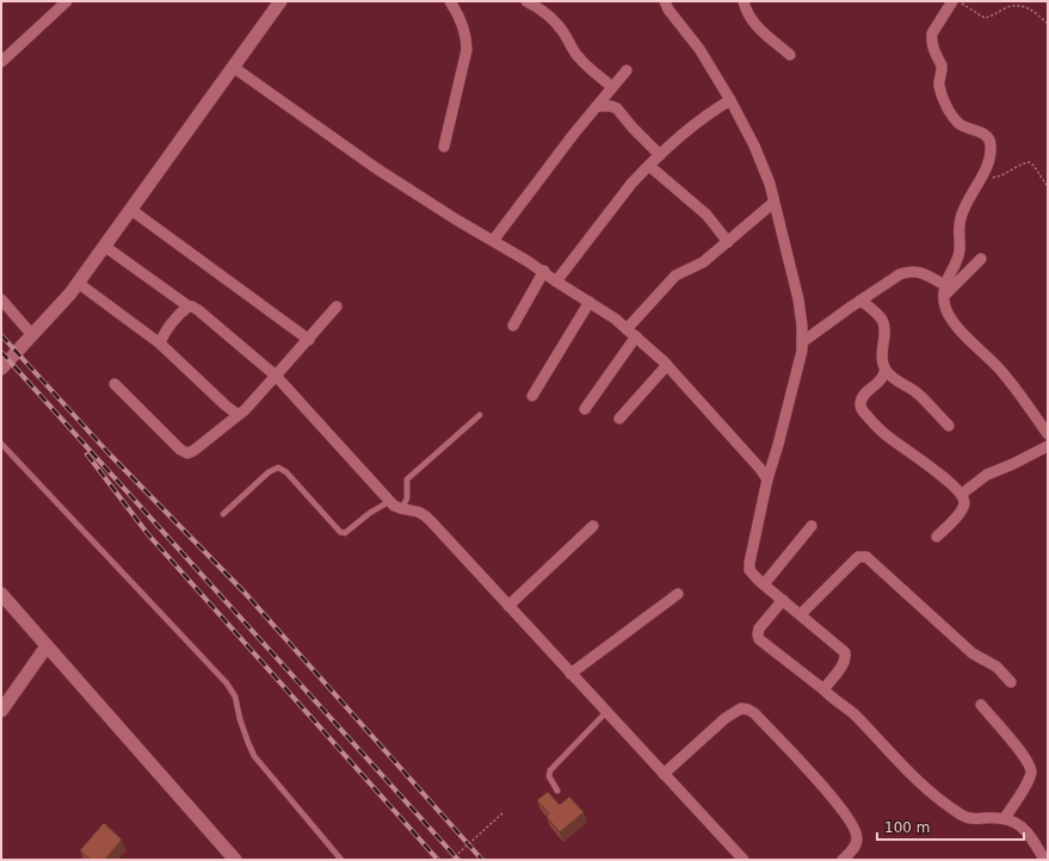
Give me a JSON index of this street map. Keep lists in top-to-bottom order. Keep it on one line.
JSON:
{"scale_bar":"100 m"}
